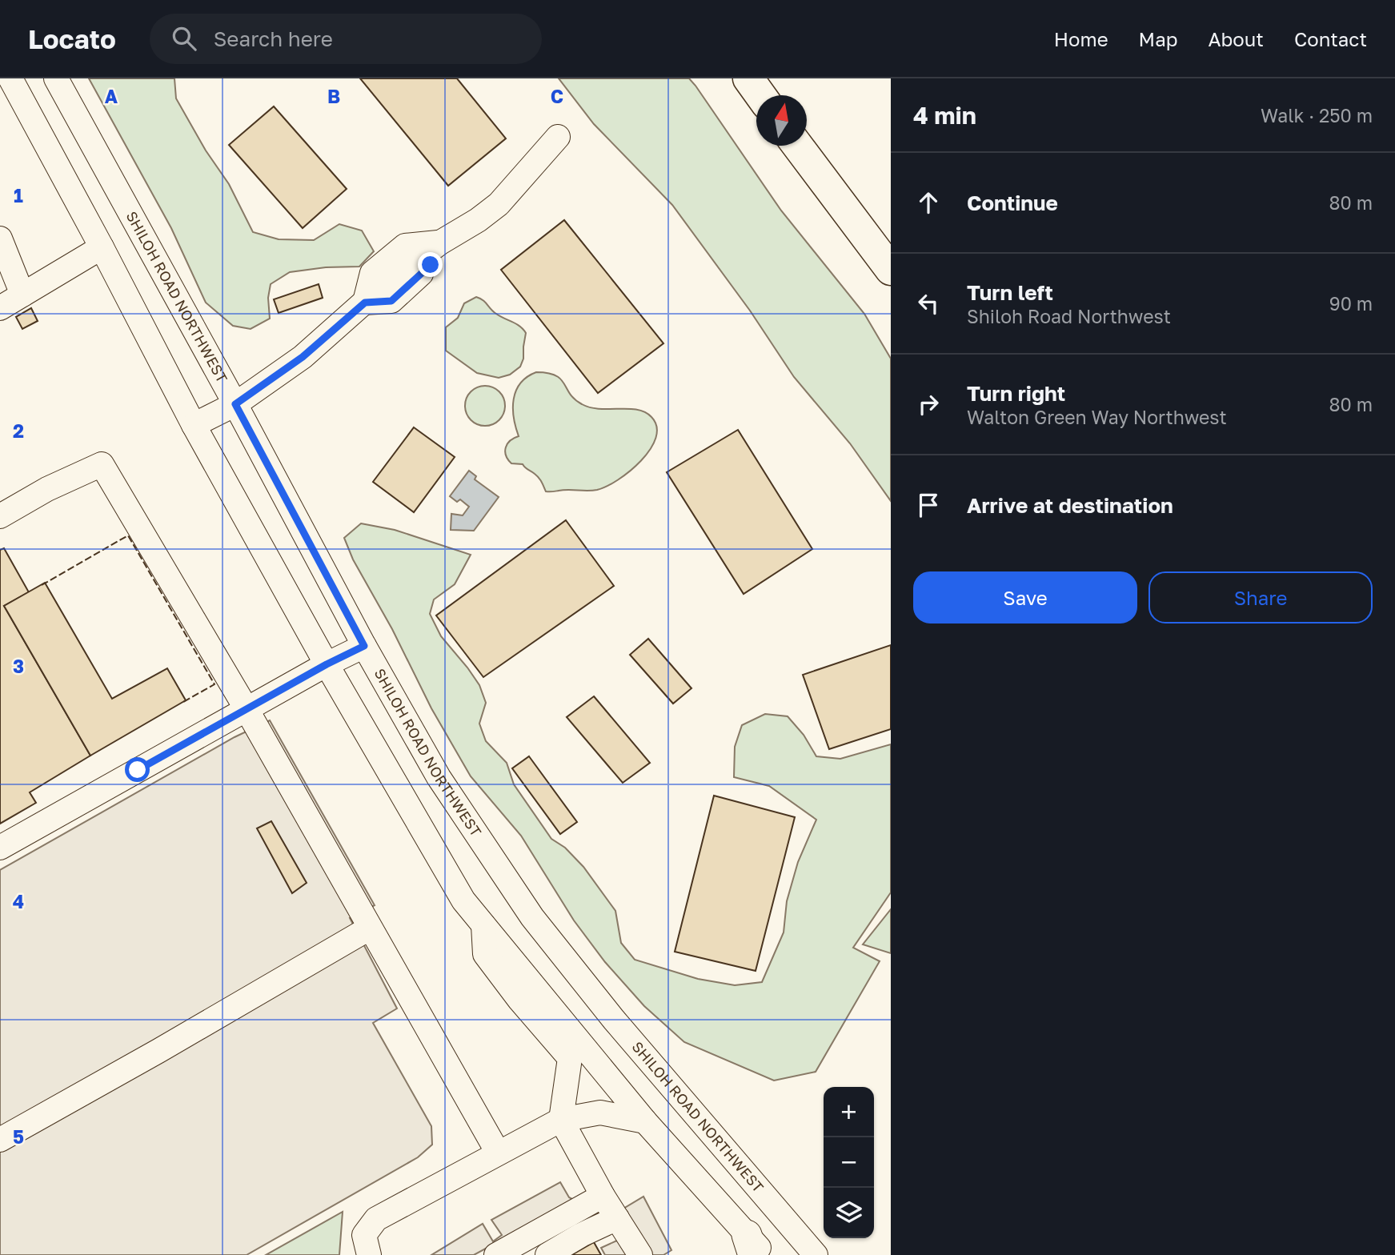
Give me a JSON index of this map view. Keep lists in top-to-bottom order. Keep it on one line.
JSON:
{"streets":{"street":["SHILOH ROAD NORTHWEST"]},"north":"top","page":{"header":"Locato","search":"Search here","nav":["Home","Map","About","Contact"],"heading":["4 min","Walk · 250 m"],"list":[["Continue","80 m"],["Turn left","Shiloh Road Northwest","90 m"],["Turn right","Walton Green Way Northwest","80 m"],"Arrive at destination"],"buttons":["Save","Share"],"map_buttons":["+","−"]},"grid":{"columns":["A","B","C"],"rows":["1","2","3","4","5"]}}
